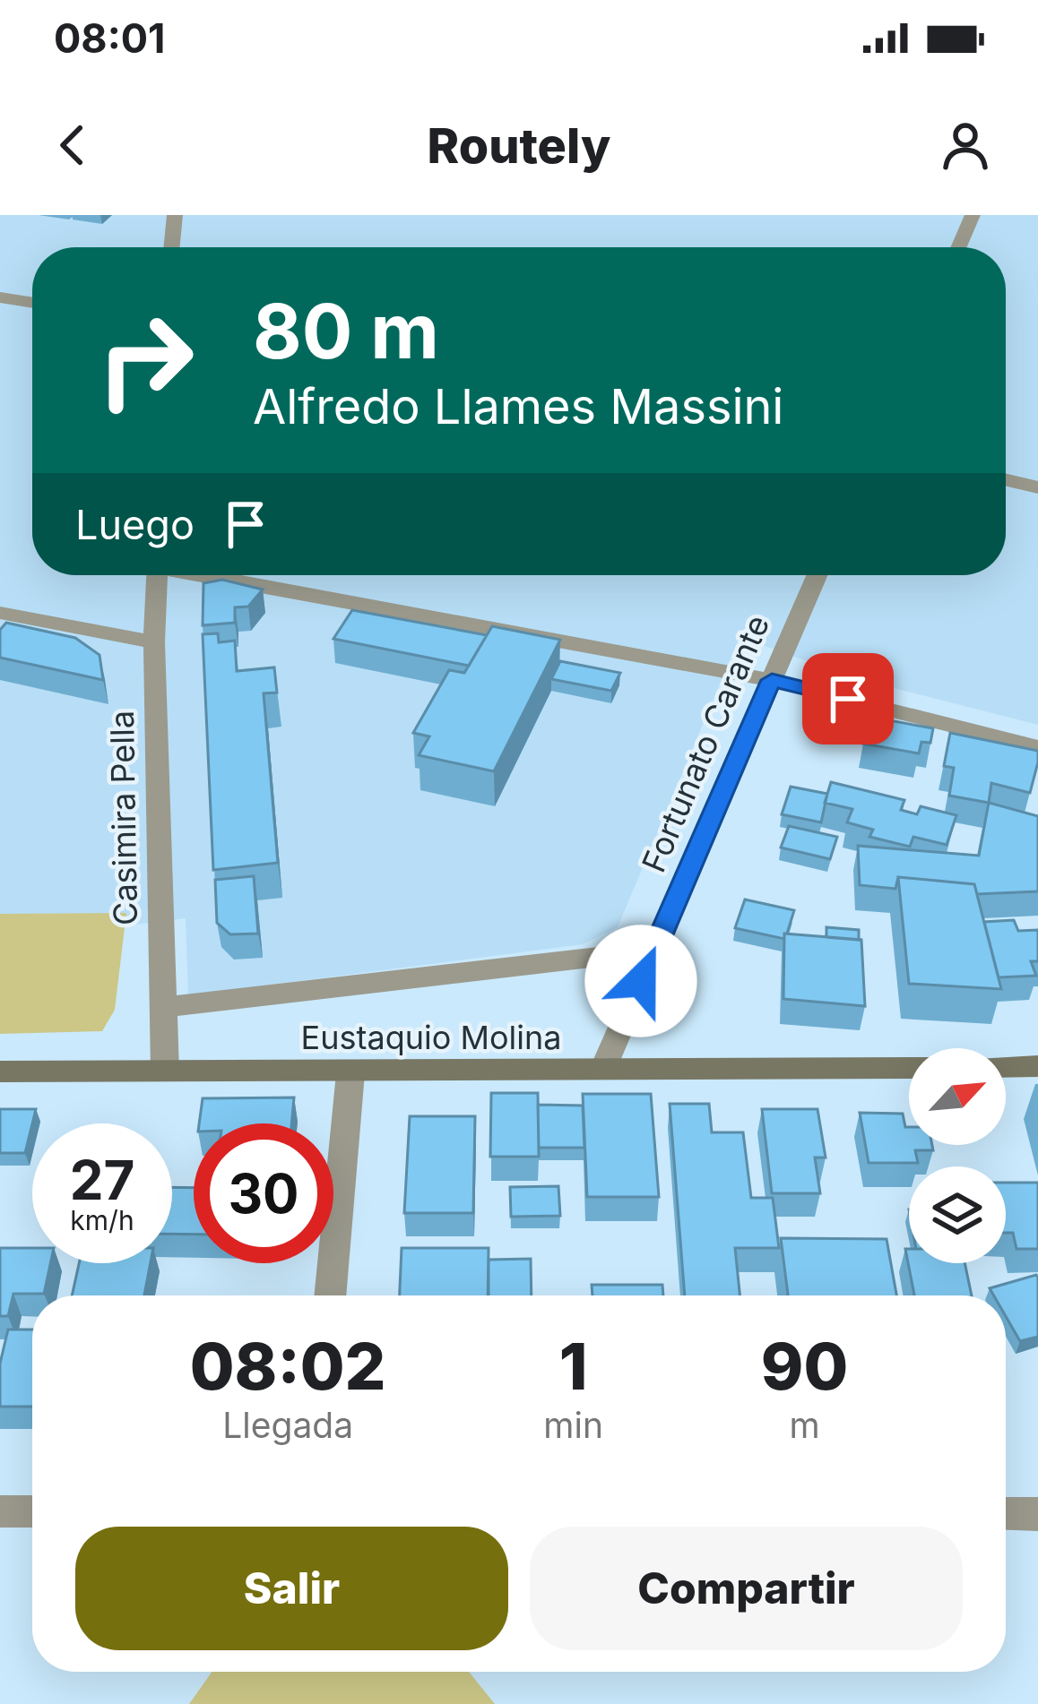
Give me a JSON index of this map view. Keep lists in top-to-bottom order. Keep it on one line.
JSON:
{"streets":{"main road":["Eustaquio Molina"],"street":["Fortunato Carante","Casimira Pella"]},"crossings":[["Fortunato Carante","Eustaquio Molina"],["Casimira Pella","Eustaquio Molina"]],"north":"top right","page":{"status":"08:01","header":"Routely","turn":["80 m","Alfredo Llames Massini"],"then":"Luego","speed":"27 km/h","limit":"30","eta":["08:02","Llegada","1","min","90","m"],"buttons":["Salir","Compartir"]}}
